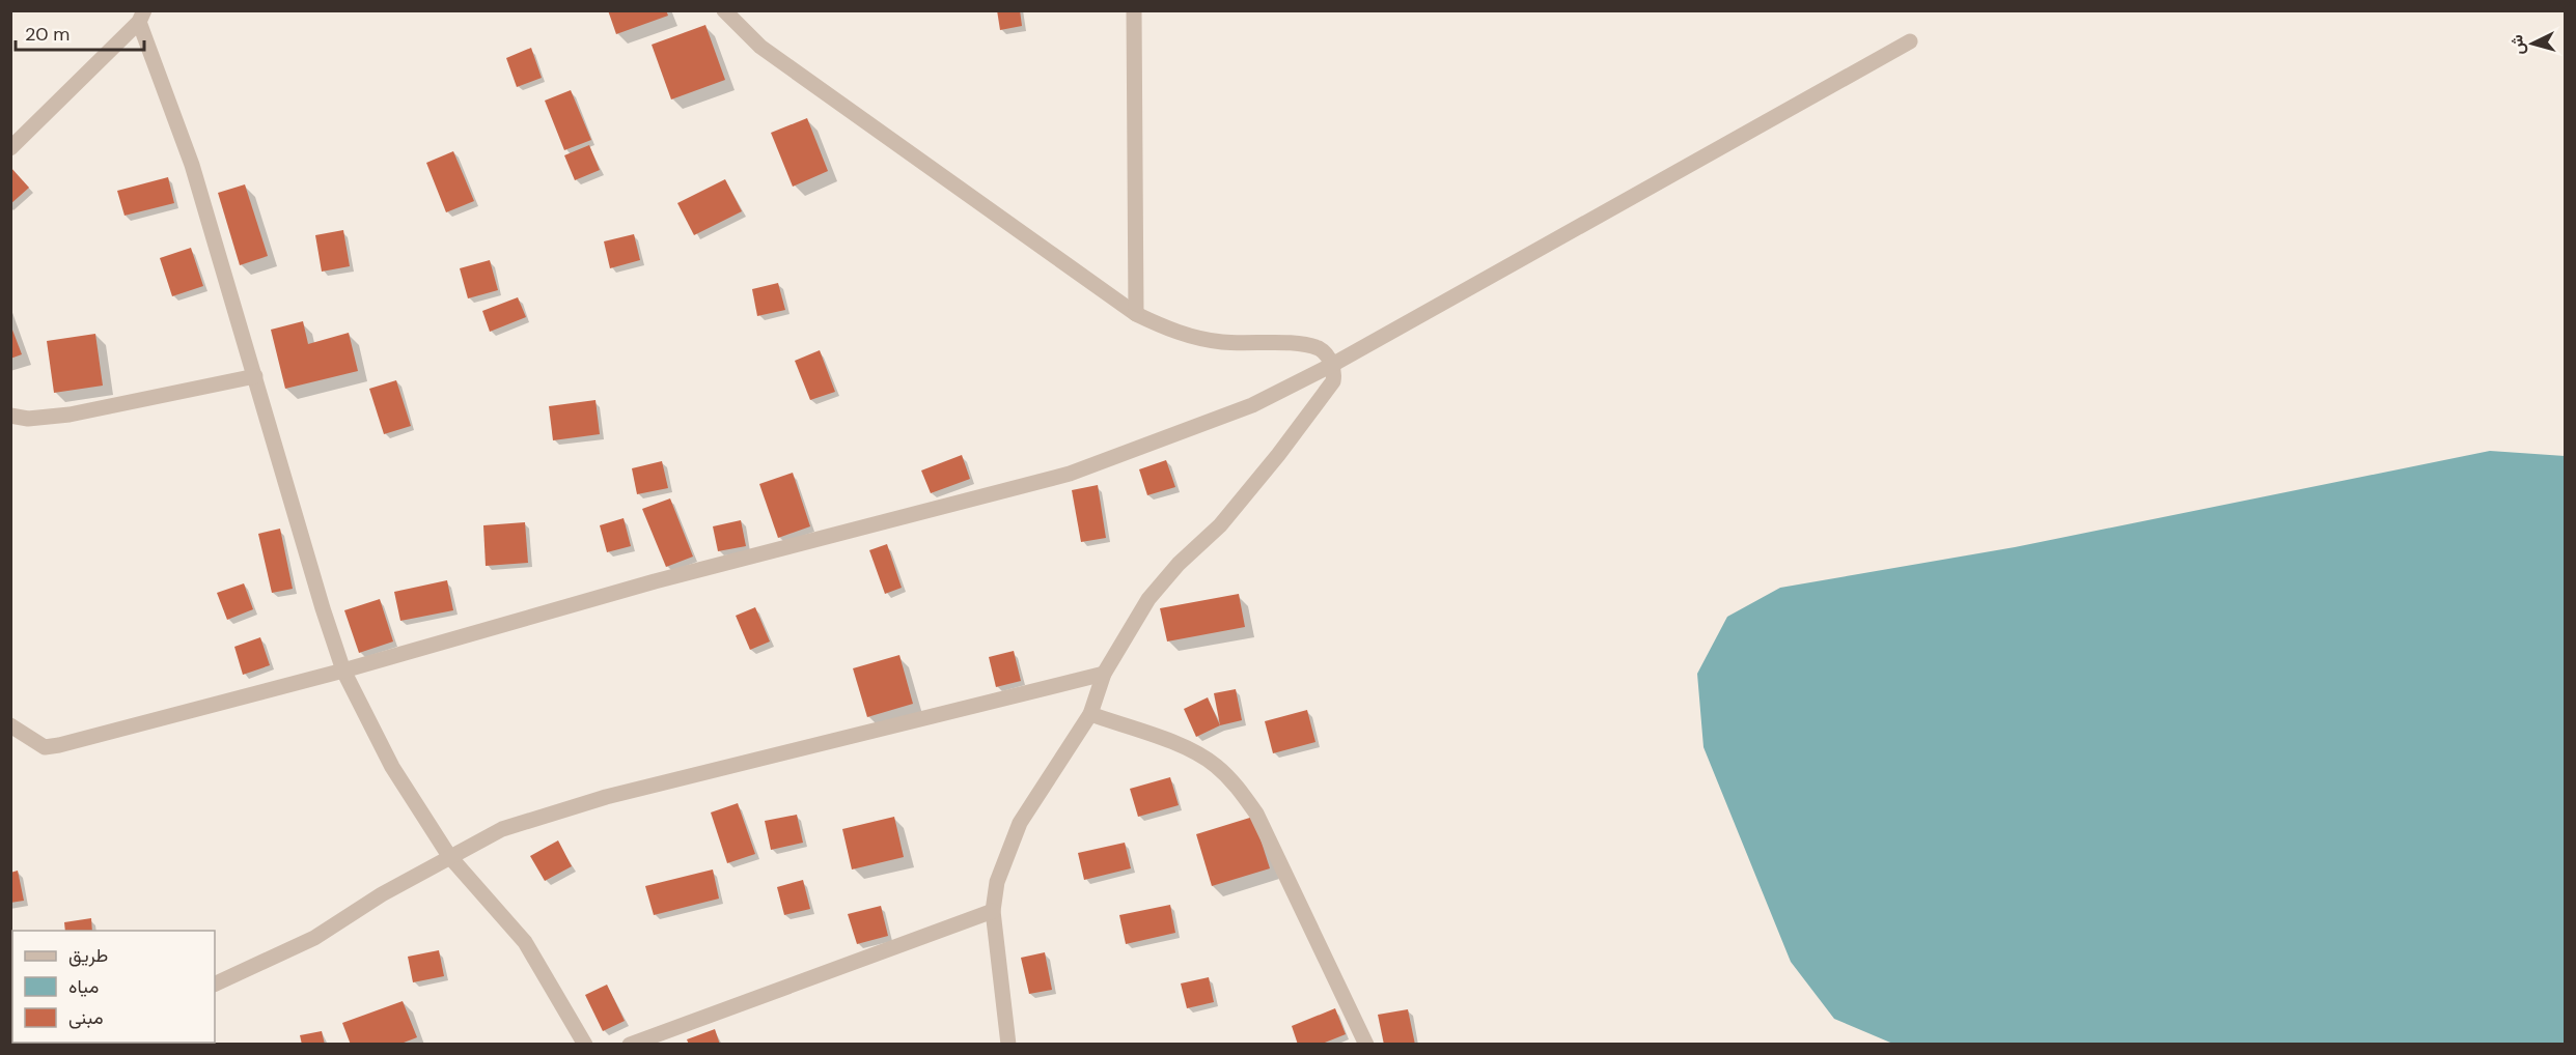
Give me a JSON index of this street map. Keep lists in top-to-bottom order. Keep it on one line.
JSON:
{"legend":["طريق","مياه","مبنى"],"scale_bar":"20 m","north":"left"}
